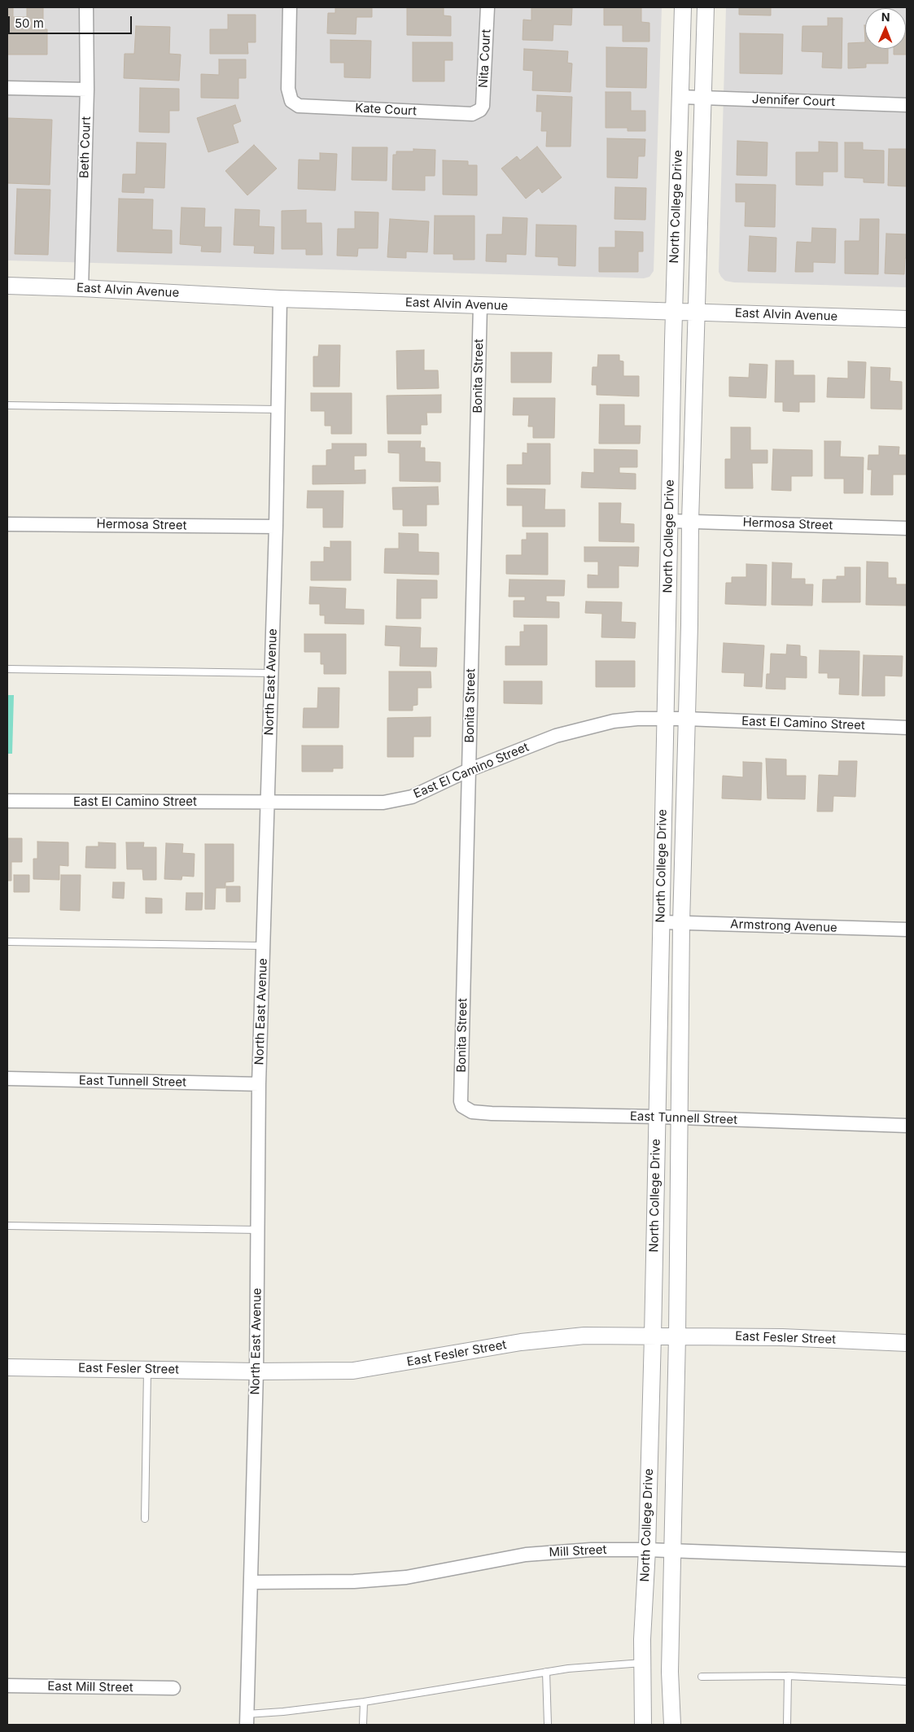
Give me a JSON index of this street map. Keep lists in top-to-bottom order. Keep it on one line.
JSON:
{"streets":{"street":["Nita Court","Jennifer Court","Kate Court","Beth Court","North College Drive","East Alvin Avenue","Bonita Street","Hermosa Street","North East Avenue","East El Camino Street","Armstrong Avenue","East Tunnell Street","East Fesler Street","Mill Street","East Mill Street"]},"crossings":[["Nita Court","Kate Court"],["Jennifer Court","North College Drive"],["Beth Court","East Alvin Avenue"],["North College Drive","East Alvin Avenue"],["North College Drive","Hermosa Street"],["North College Drive","East El Camino Street"],["North College Drive","Armstrong Avenue"],["North College Drive","East Tunnell Street"],["North College Drive","East Fesler Street"],["North College Drive","Mill Street"],["East Alvin Avenue","Bonita Street"],["East Alvin Avenue","North East Avenue"],["Bonita Street","East El Camino Street"],["Bonita Street","East Tunnell Street"],["Hermosa Street","North East Avenue"],["North East Avenue","East El Camino Street"],["North East Avenue","East Tunnell Street"],["North East Avenue","East Fesler Street"],["North East Avenue","Mill Street"]],"scale_bar":"50 m","north":"top"}
